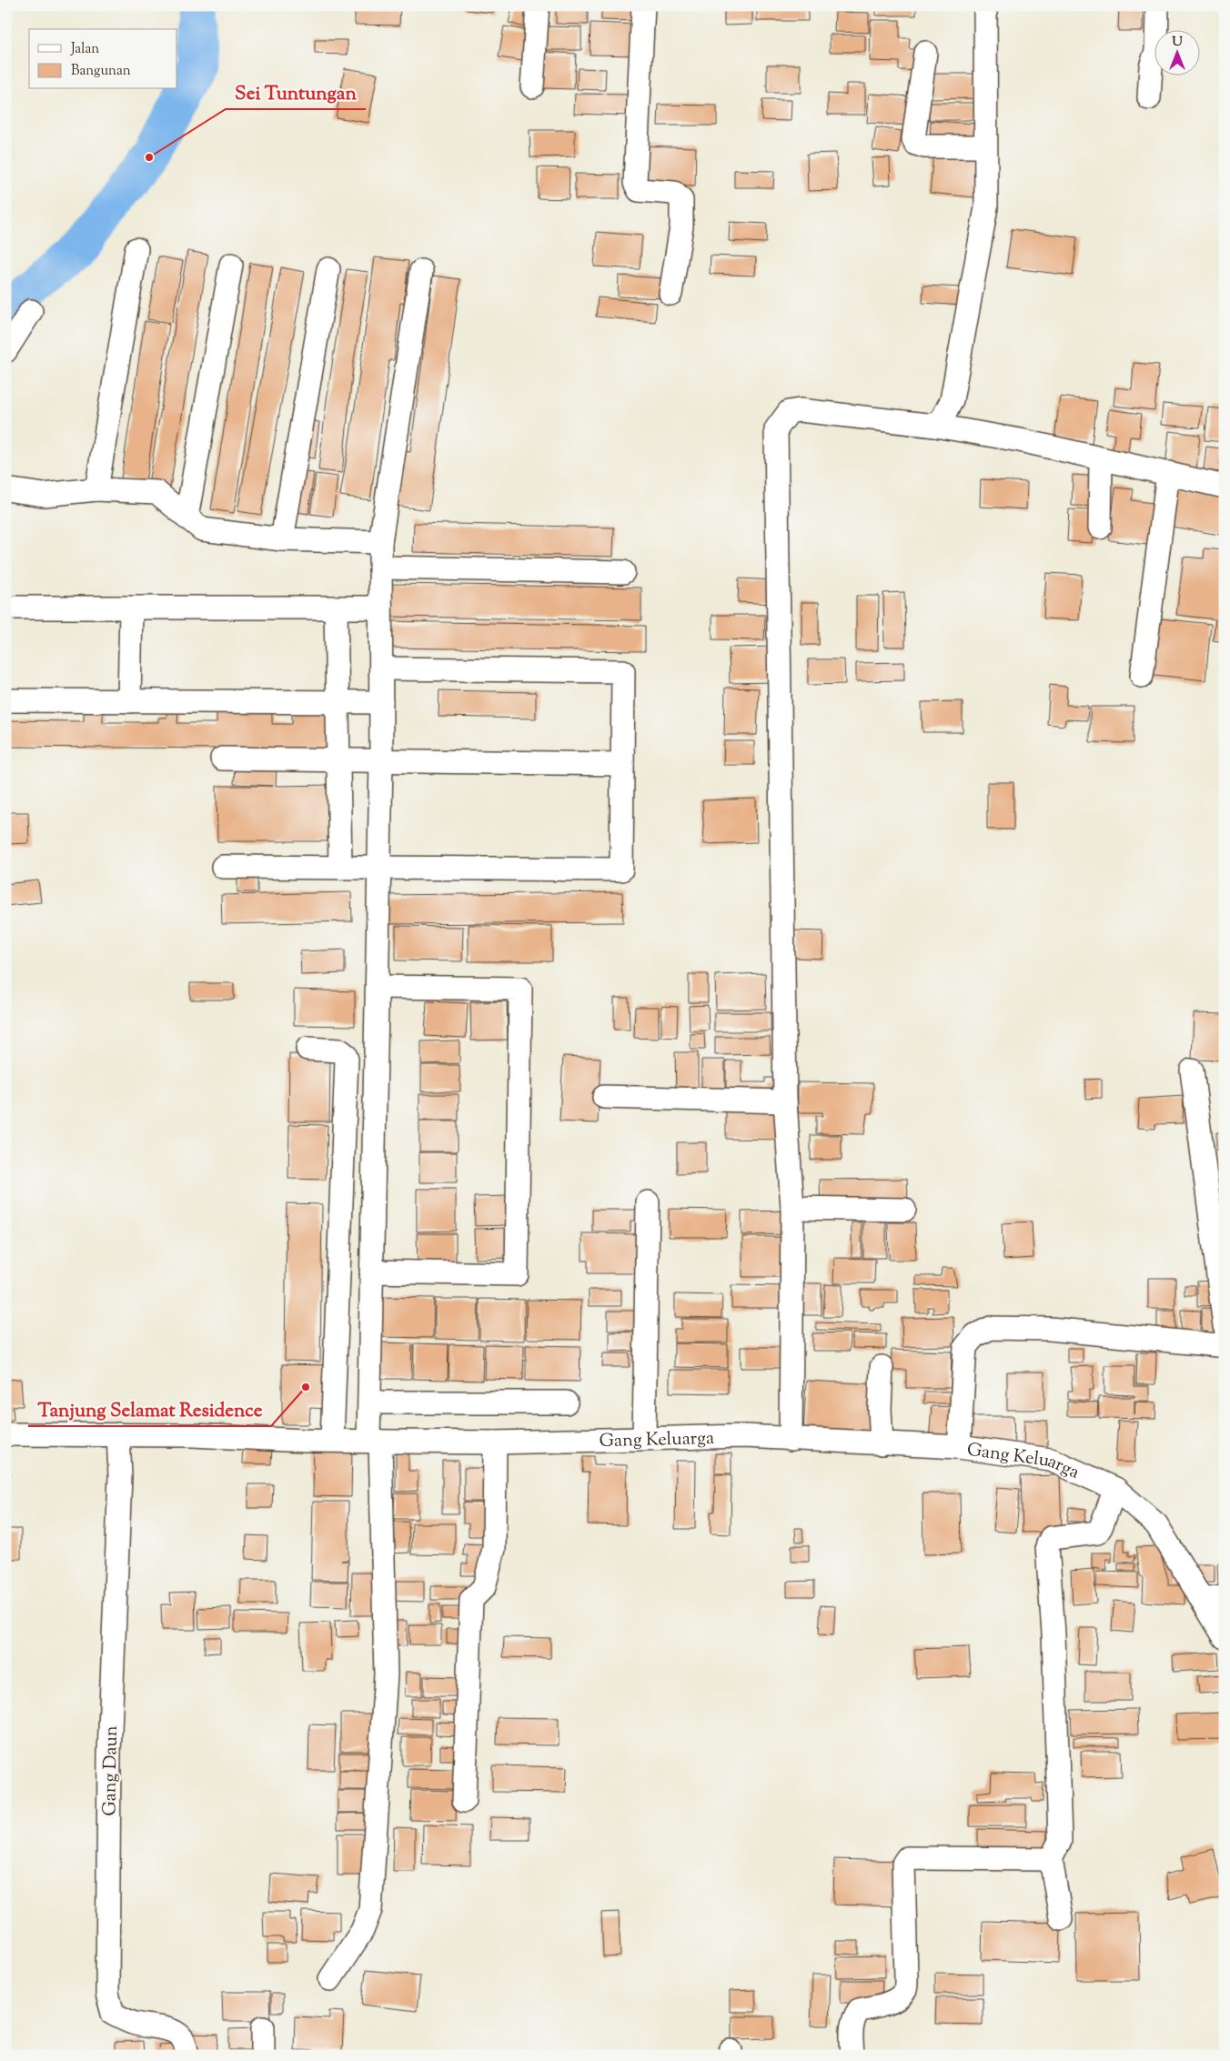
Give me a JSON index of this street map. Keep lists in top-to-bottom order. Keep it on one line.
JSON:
{"streets":{"street":["Gang Keluarga","Gang Daun"]},"crossings":[["Gang Keluarga","Gang Daun"]],"places":["Sei Tuntungan","Tanjung Selamat Residence"],"legend":["Jalan","Bangunan"],"north":"top"}
